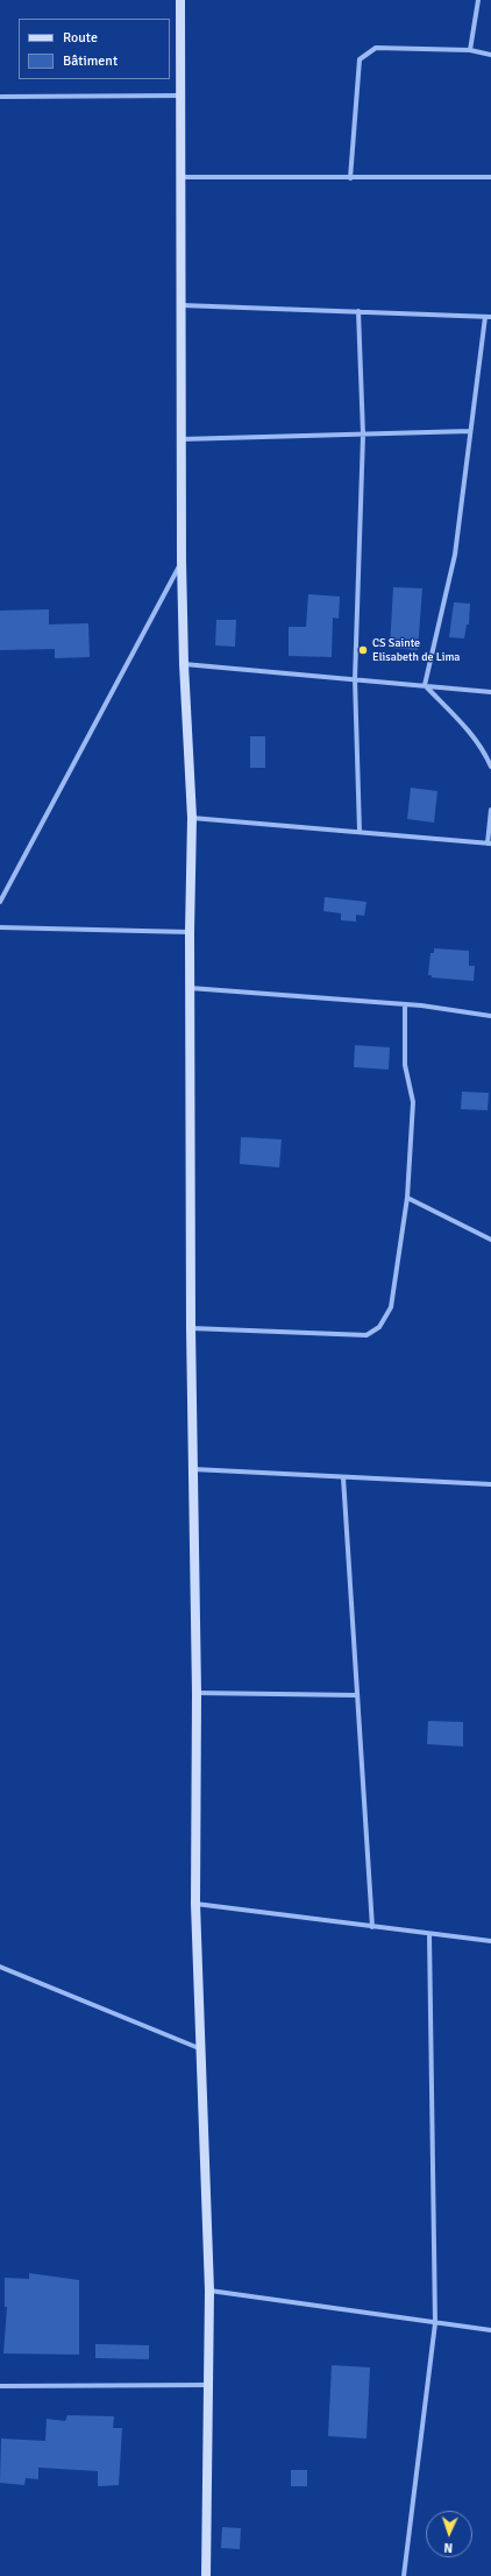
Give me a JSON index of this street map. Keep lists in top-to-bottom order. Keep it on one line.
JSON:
{"places":["CS Sainte Elisabeth de Lima"],"legend":["Route","Bâtiment"],"north":"bottom"}
